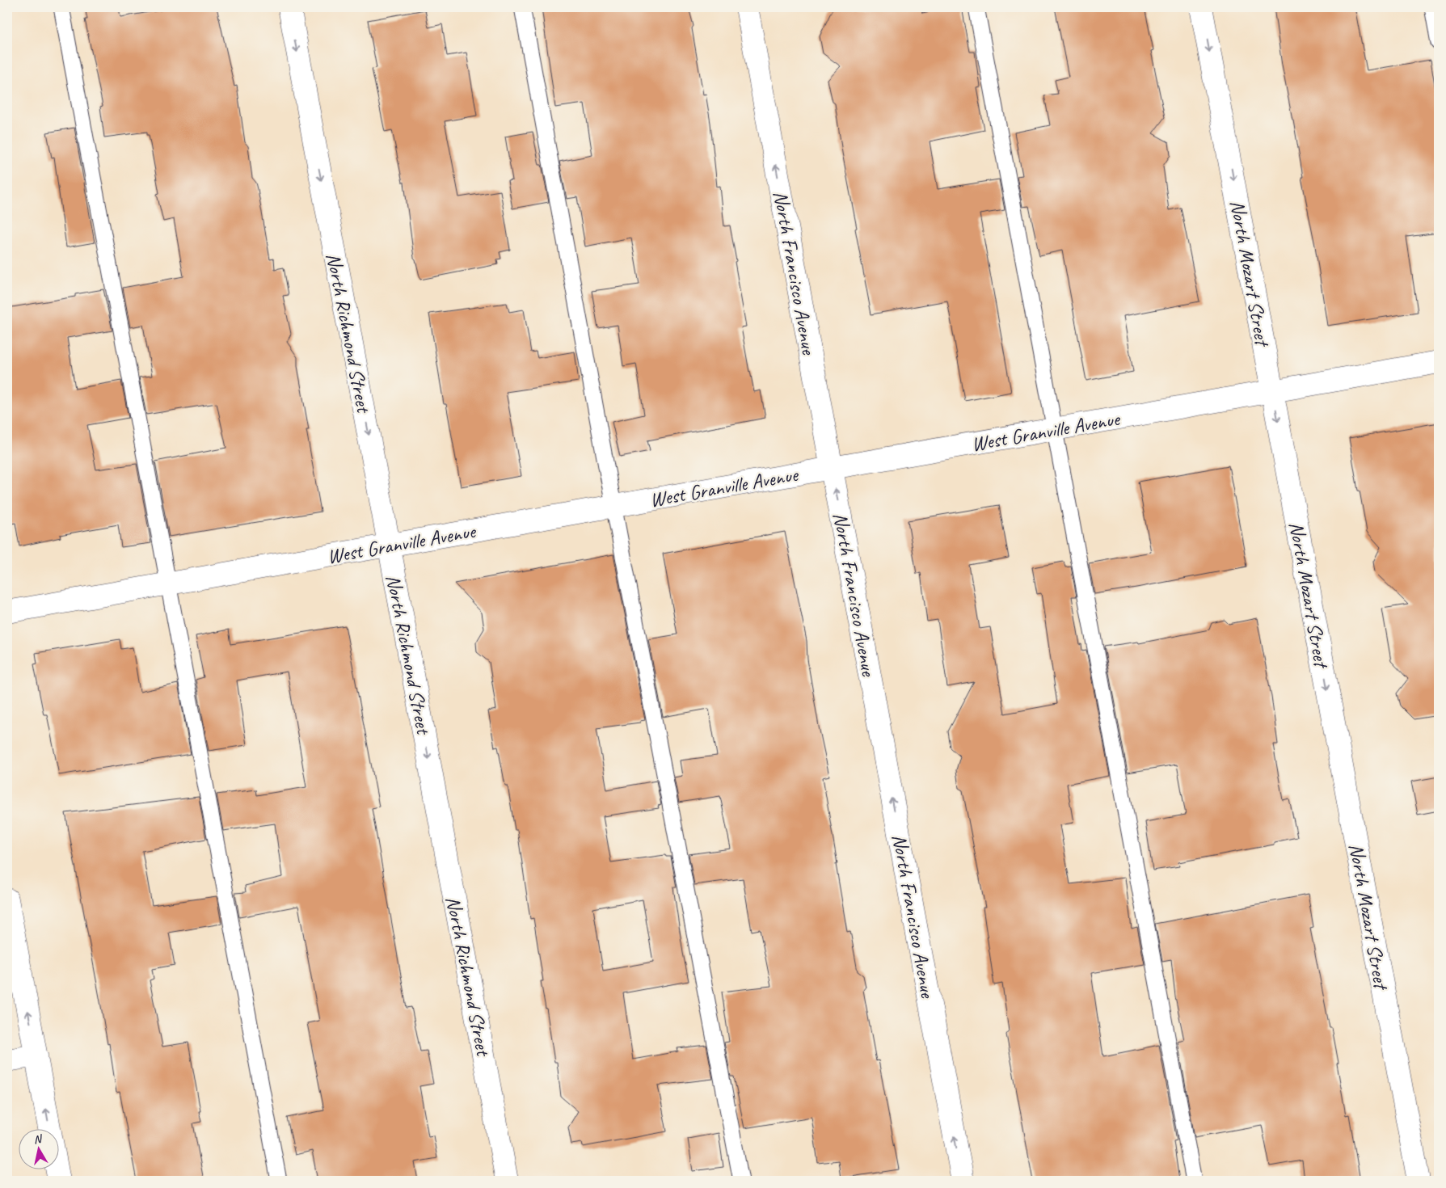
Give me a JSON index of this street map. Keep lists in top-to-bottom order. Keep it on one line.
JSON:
{"streets":{"street":["North Francisco Avenue","North Mozart Street","North Richmond Street","West Granville Avenue"]},"crossings":[["North Francisco Avenue","West Granville Avenue"],["North Mozart Street","West Granville Avenue"],["North Richmond Street","West Granville Avenue"]],"one_way":["North Francisco Avenue","North Mozart Street","North Richmond Street"],"north":"top"}
